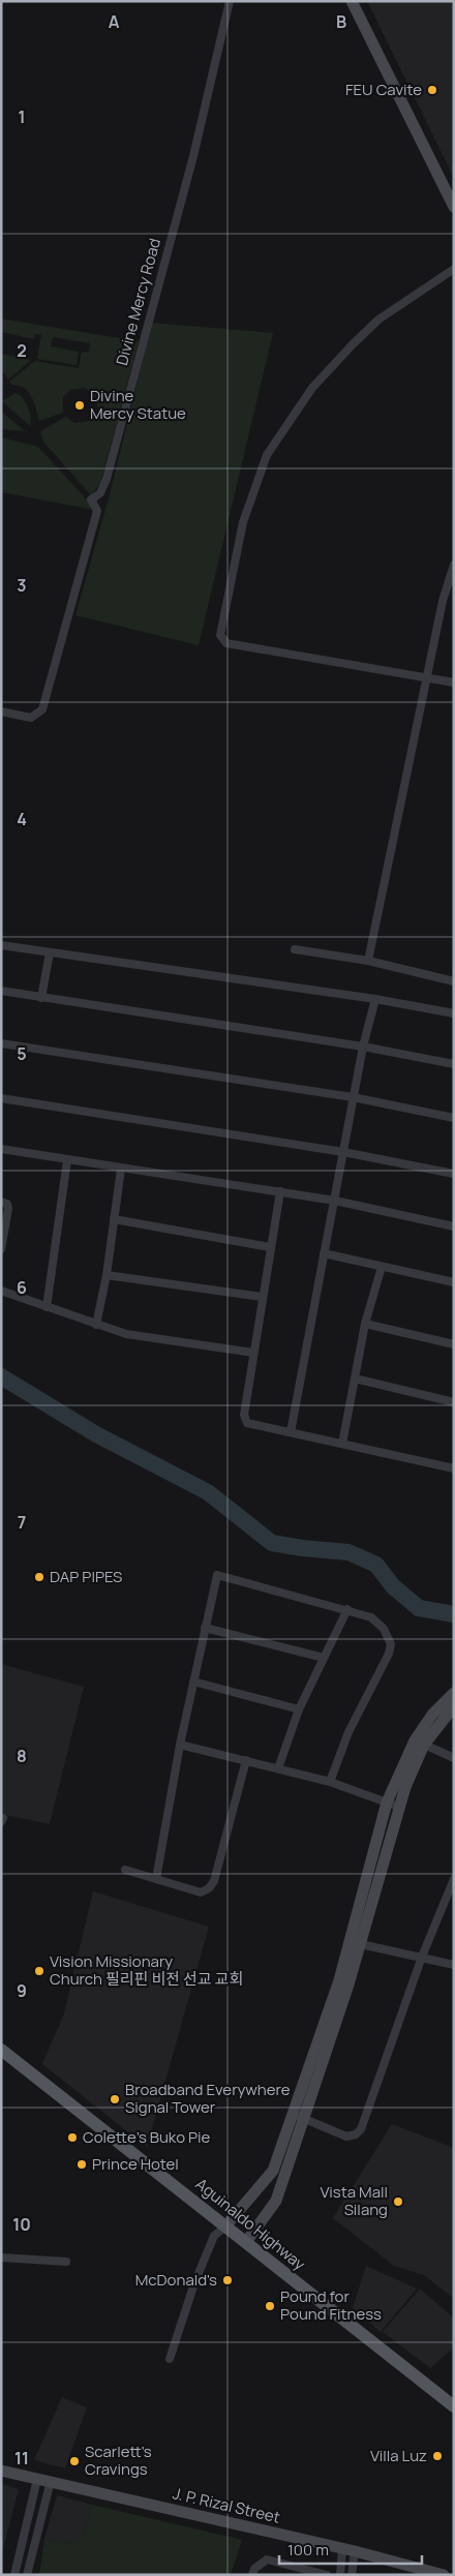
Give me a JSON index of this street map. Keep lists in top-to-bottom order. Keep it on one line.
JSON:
{"streets":{"main road":["Aguinaldo Highway"],"street":["Divine Mercy Road","J. P. Rizal Street"]},"places":["FEU Cavite","Divine Mercy Statue","DAP PIPES","Vision Missionary Church 필리핀 비전 선교 교회","Broadband Everywhere Signal Tower","Colette's Buko Pie","Prince Hotel","Vista Mall Silang","McDonald's","Pound for Pound Fitness","Villa Luz","Scarlett's Cravings"],"scale_bar":"100 m","grid":{"columns":["A","B"],"rows":["1","2","3","4","5","6","7","8","9","10","11"]}}
